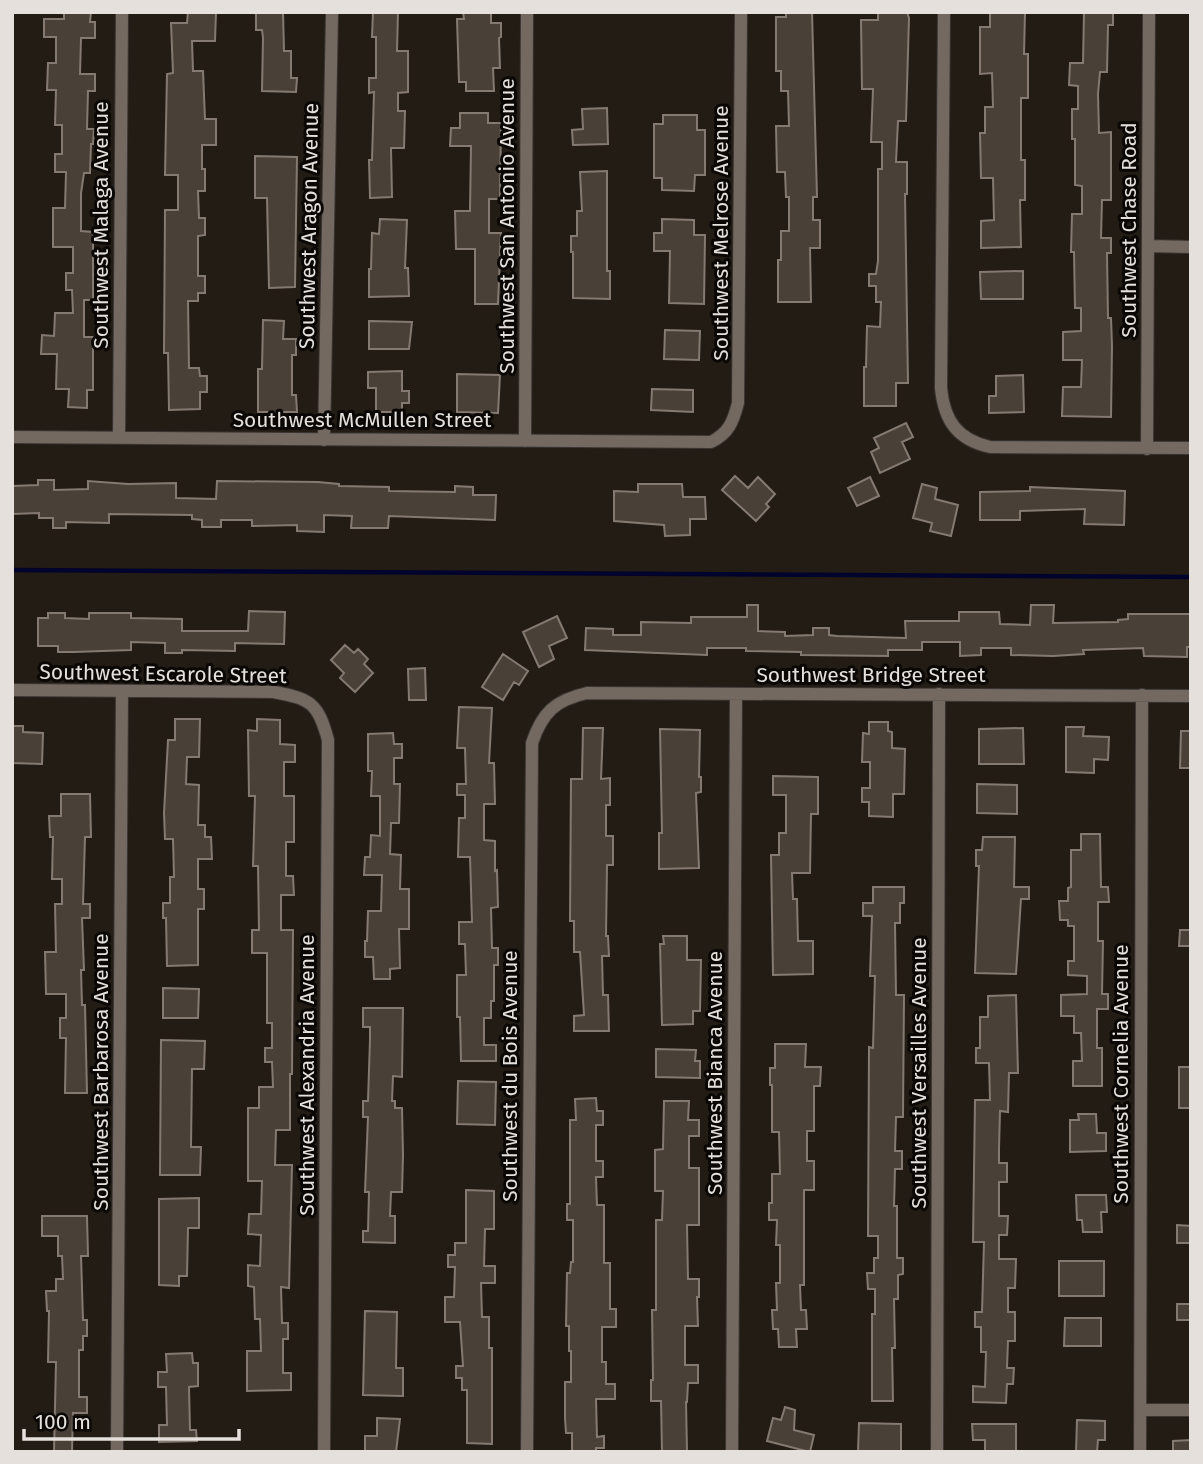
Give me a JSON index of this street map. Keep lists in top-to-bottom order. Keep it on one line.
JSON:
{"streets":{"street":["Southwest Malaga Avenue","Southwest Aragon Avenue","Southwest San Antonio Avenue","Southwest Chase Road","Southwest Melrose Avenue","Southwest McMullen Street","Southwest Escarole Street","Southwest Bridge Street","Southwest Barbarosa Avenue","Southwest Bianca Avenue","Southwest Versailles Avenue","Southwest Cornelia Avenue","Southwest Alexandria Avenue","Southwest du Bois Avenue"]},"crossings":[["Southwest Malaga Avenue","Southwest McMullen Street"],["Southwest Aragon Avenue","Southwest McMullen Street"],["Southwest San Antonio Avenue","Southwest McMullen Street"],["Southwest Melrose Avenue","Southwest McMullen Street"],["Southwest Escarole Street","Southwest Barbarosa Avenue"],["Southwest Escarole Street","Southwest Alexandria Avenue"],["Southwest Bridge Street","Southwest Bianca Avenue"],["Southwest Bridge Street","Southwest Versailles Avenue"],["Southwest Bridge Street","Southwest Cornelia Avenue"],["Southwest Bridge Street","Southwest du Bois Avenue"]],"scale_bar":"100 m"}
